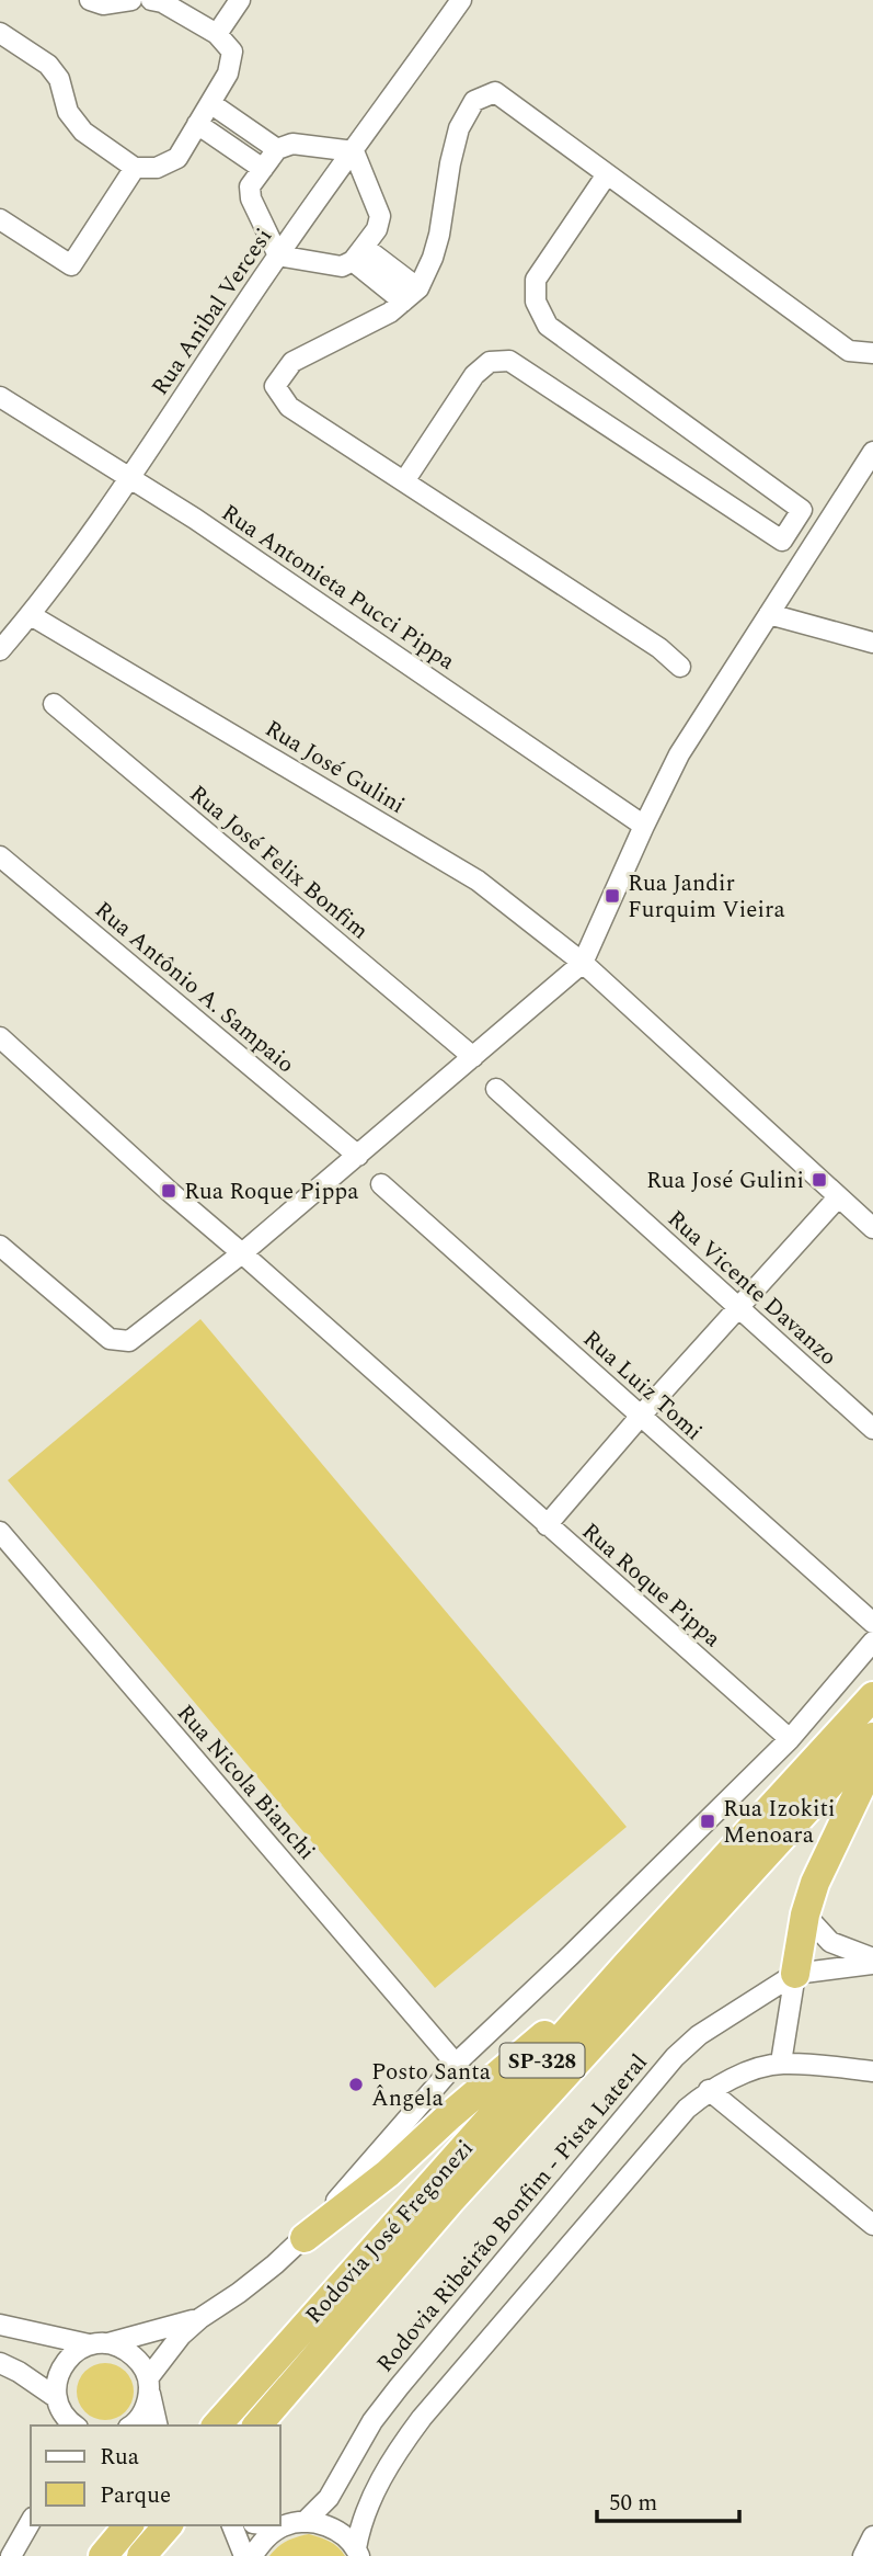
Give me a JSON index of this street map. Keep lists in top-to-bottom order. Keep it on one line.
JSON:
{"streets":{"highway":["SP-328","Rodovia José Fregonezi"],"street":["Rua Anibal Vercesi","Rua Antonieta Pucci Pippa","Rua José Gulini","Rua José Felix Bonfim","Rua Antônio A. Sampaio","Rua Vicente Davanzo","Rua Luiz Tomi","Rua Roque Pippa","Rua Nicola Bianchi","Rodovia Ribeirão Bonfim - Pista Lateral"]},"crossings":[["Rua Anibal Vercesi","Rua Antonieta Pucci Pippa"],["Rua Anibal Vercesi","Rua José Gulini"]],"places":{"transit":["Rua Jandir Furquim Vieira","Rua José Gulini","Rua Roque Pippa","Rua Izokiti Menoara"],"other":["Posto Santa Ângela"]},"legend":["Rua","Parque"],"scale_bar":"50 m"}
